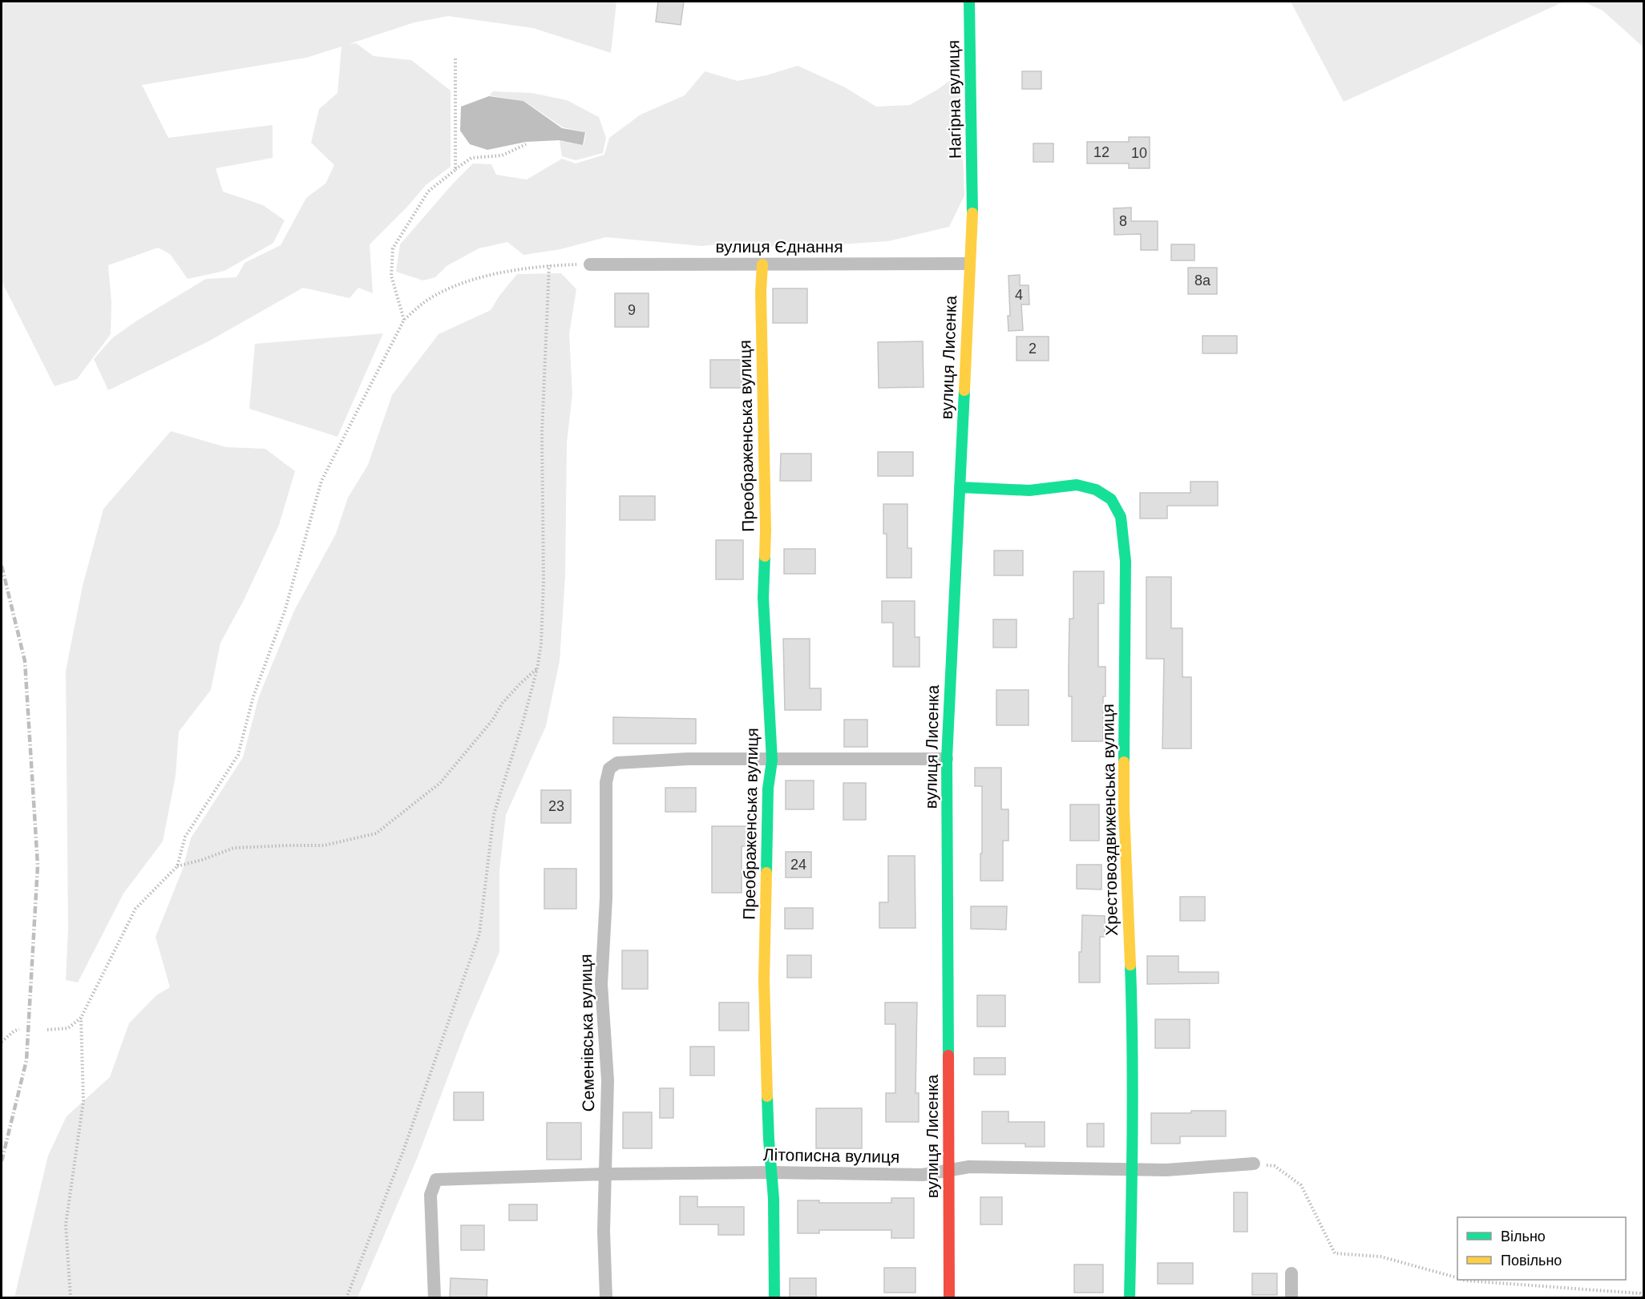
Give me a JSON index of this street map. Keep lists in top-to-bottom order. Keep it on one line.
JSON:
{"streets":{"street":["Нагірна вулиця","вулиця Єднання","вулиця Лисенка","Преображенська вулиця","Хрестовоздвиженська вулиця","Семенівська вулиця","Літописна вулиця"]},"crossings":[["Нагірна вулиця","вулиця Лисенка"],["вулиця Єднання","вулиця Лисенка"],["вулиця Єднання","Преображенська вулиця"],["вулиця Лисенка","Хрестовоздвиженська вулиця"],["вулиця Лисенка","Літописна вулиця"],["Преображенська вулиця","Семенівська вулиця"],["Преображенська вулиця","Літописна вулиця"],["Хрестовоздвиженська вулиця","Літописна вулиця"],["Семенівська вулиця","Літописна вулиця"]],"house_numbers":["12","10","8","8а","4","9","2","23","24"],"legend":["Вільно","Повільно"]}
